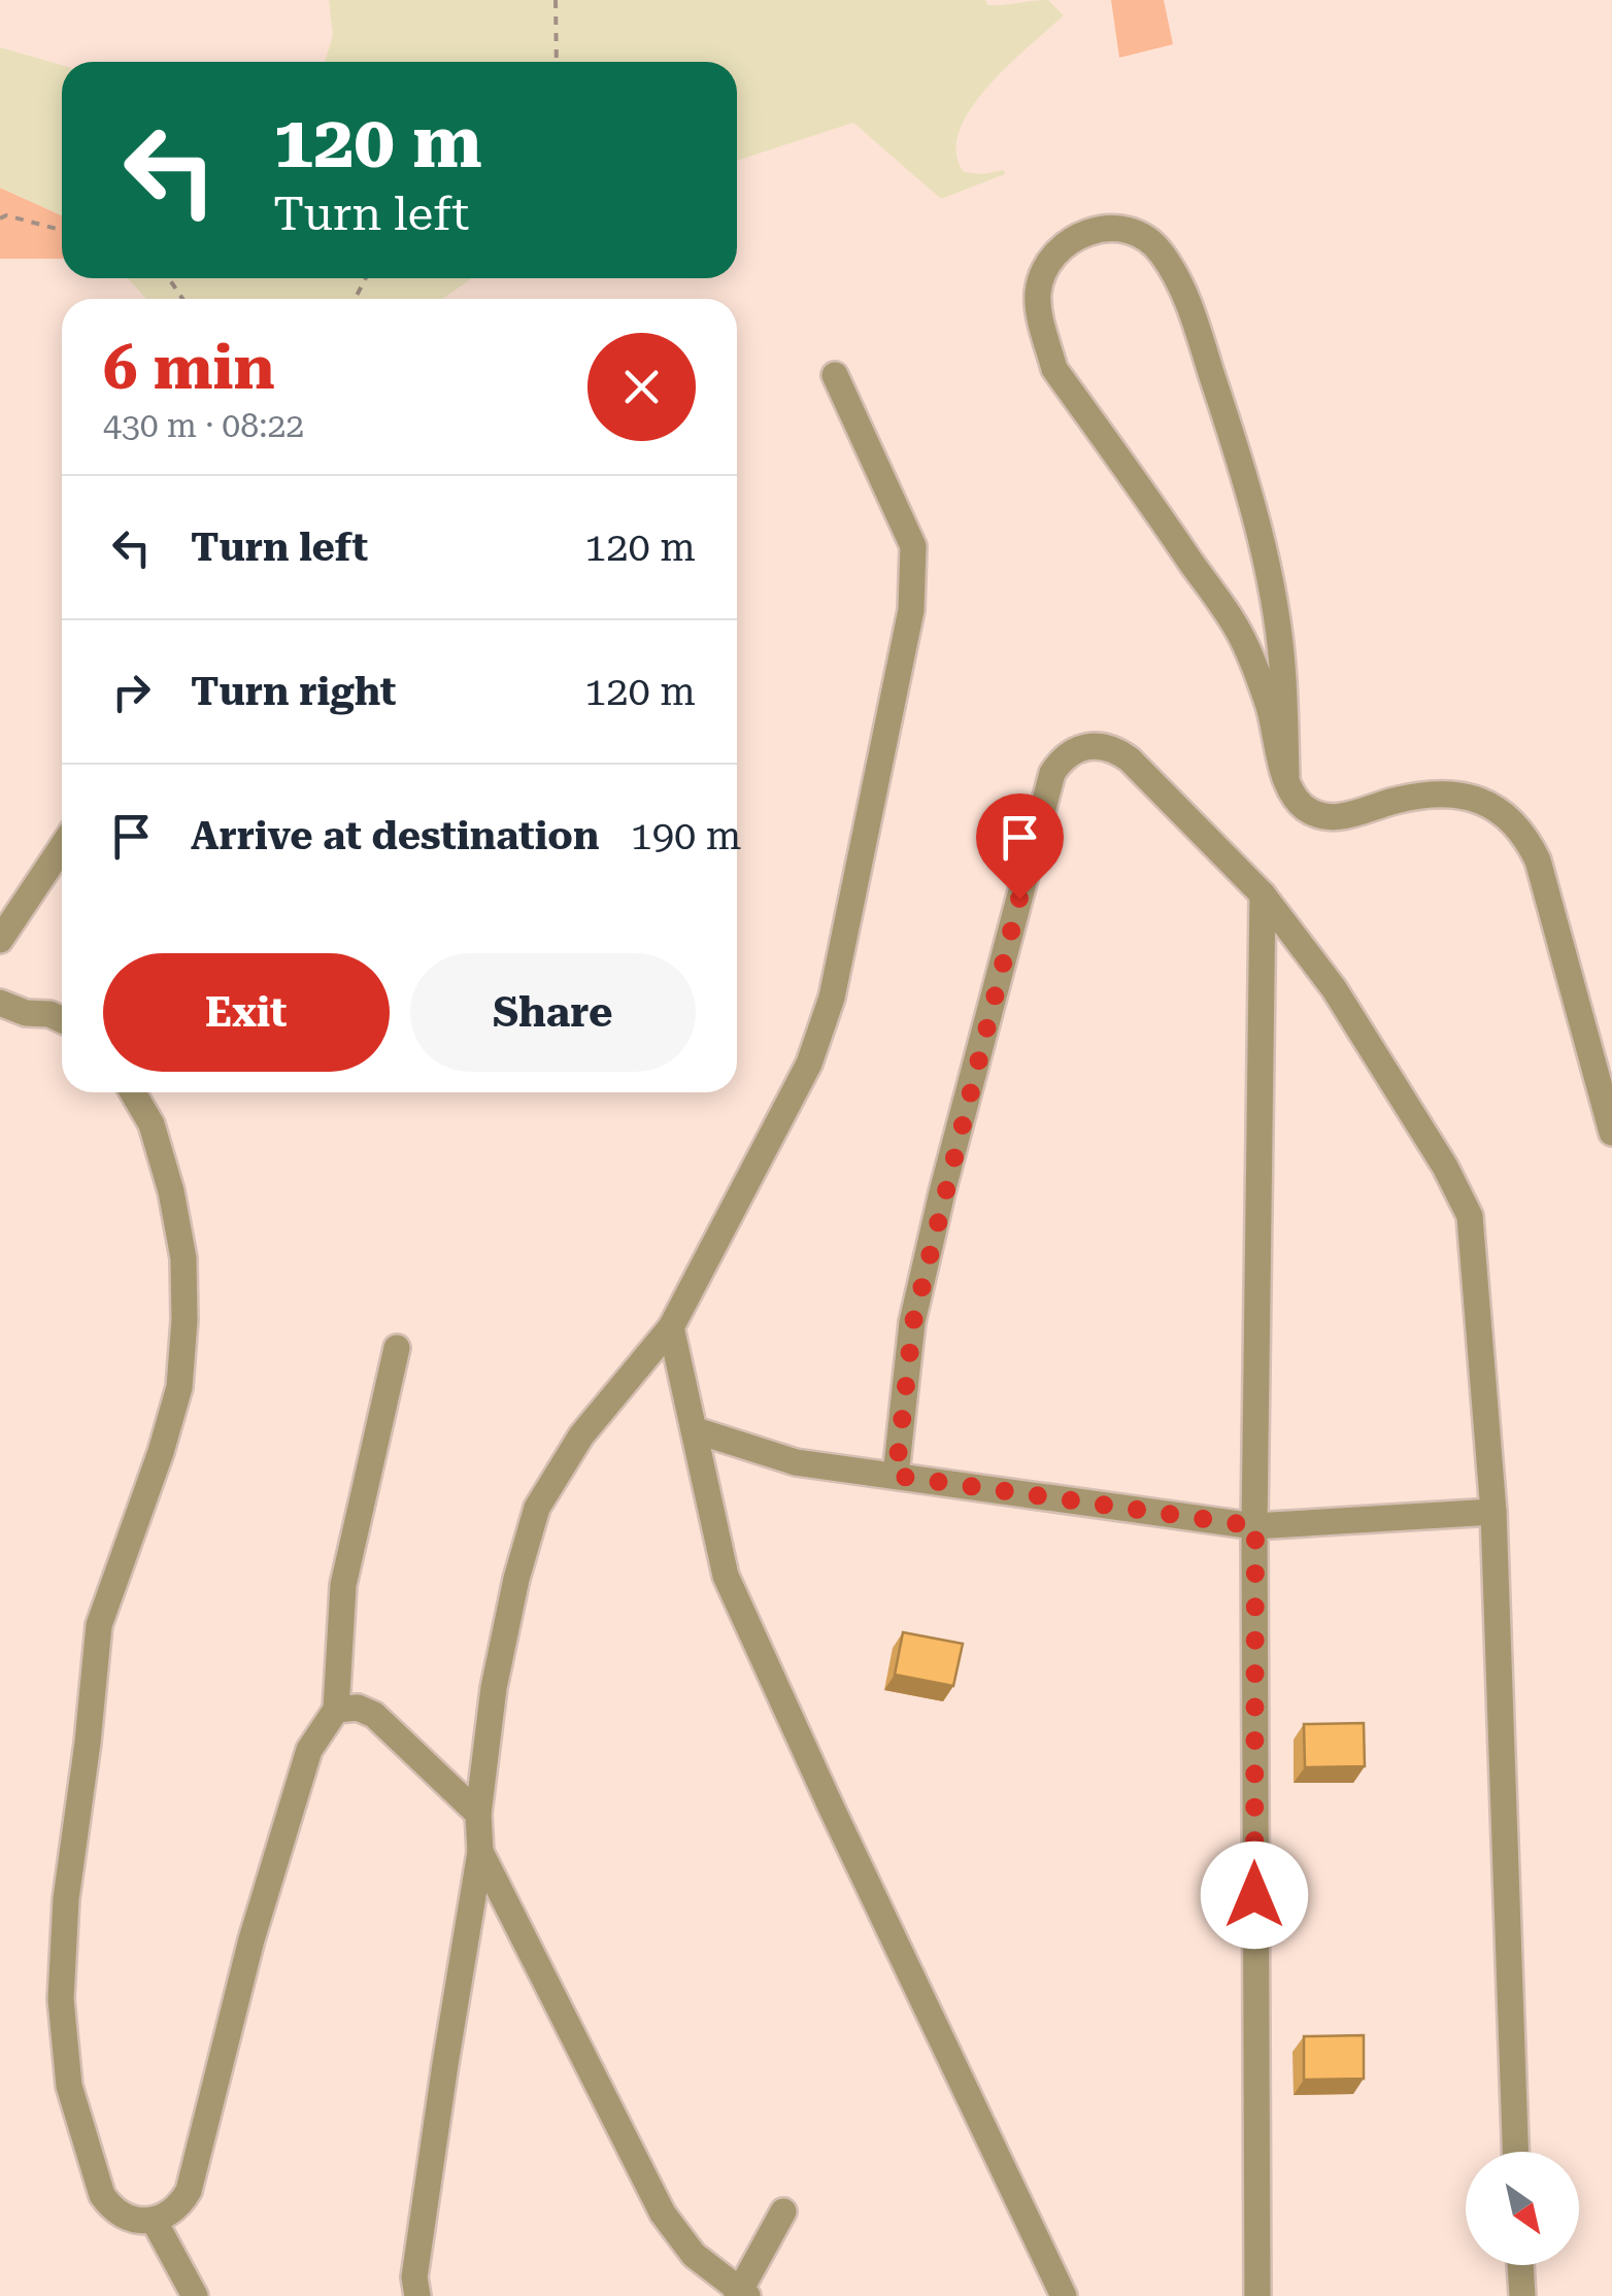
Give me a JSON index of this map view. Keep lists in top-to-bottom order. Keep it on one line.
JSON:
{"north":"bottom right","page":{"turn":["120 m","Turn left"],"heading":["6 min","430 m · 08:22"],"list":[{"name":"Turn left","value":"120 m"},{"name":"Turn right","value":"120 m"},{"name":"Arrive at destination","value":"190 m"}],"buttons":["Exit","Share"]}}
